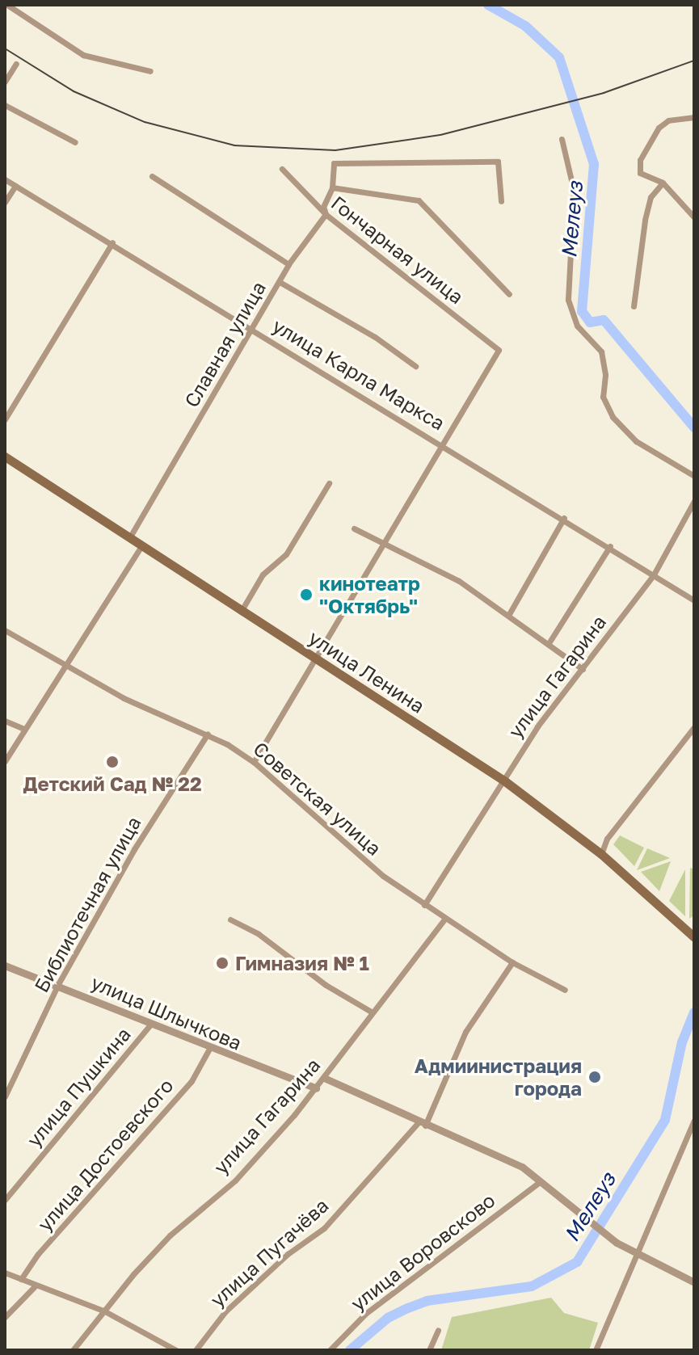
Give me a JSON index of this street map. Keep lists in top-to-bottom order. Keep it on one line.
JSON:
{"streets":{"main road":["улица Ленина"],"street":["Гончарная улица","Славная улица","улица Карла Маркса","улица Гагарина","Советская улица","Библиотечная улица","улица Шлычкова","улица Пушкина","улица Достоевского","улица Воровсково","улица Пугачёва"]},"crossings":[["Гончарная улица","Славная улица"],["Гончарная улица","улица Карла Маркса"],["Славная улица","улица Карла Маркса"],["Славная улица","улица Ленина"],["улица Карла Маркса","улица Гагарина"],["улица Ленина","улица Гагарина"],["улица Гагарина","Советская улица"],["улица Гагарина","улица Шлычкова"],["Советская улица","Библиотечная улица"],["Советская улица","улица Пугачёва"],["Библиотечная улица","улица Шлычкова"],["улица Шлычкова","улица Пушкина"],["улица Шлычкова","улица Достоевского"]],"water":["Мелеуз"],"places":["кинотеатр \"Октябрь\"","Детский Сад № 22","Гимназия № 1","Адмиинистрация города"]}
